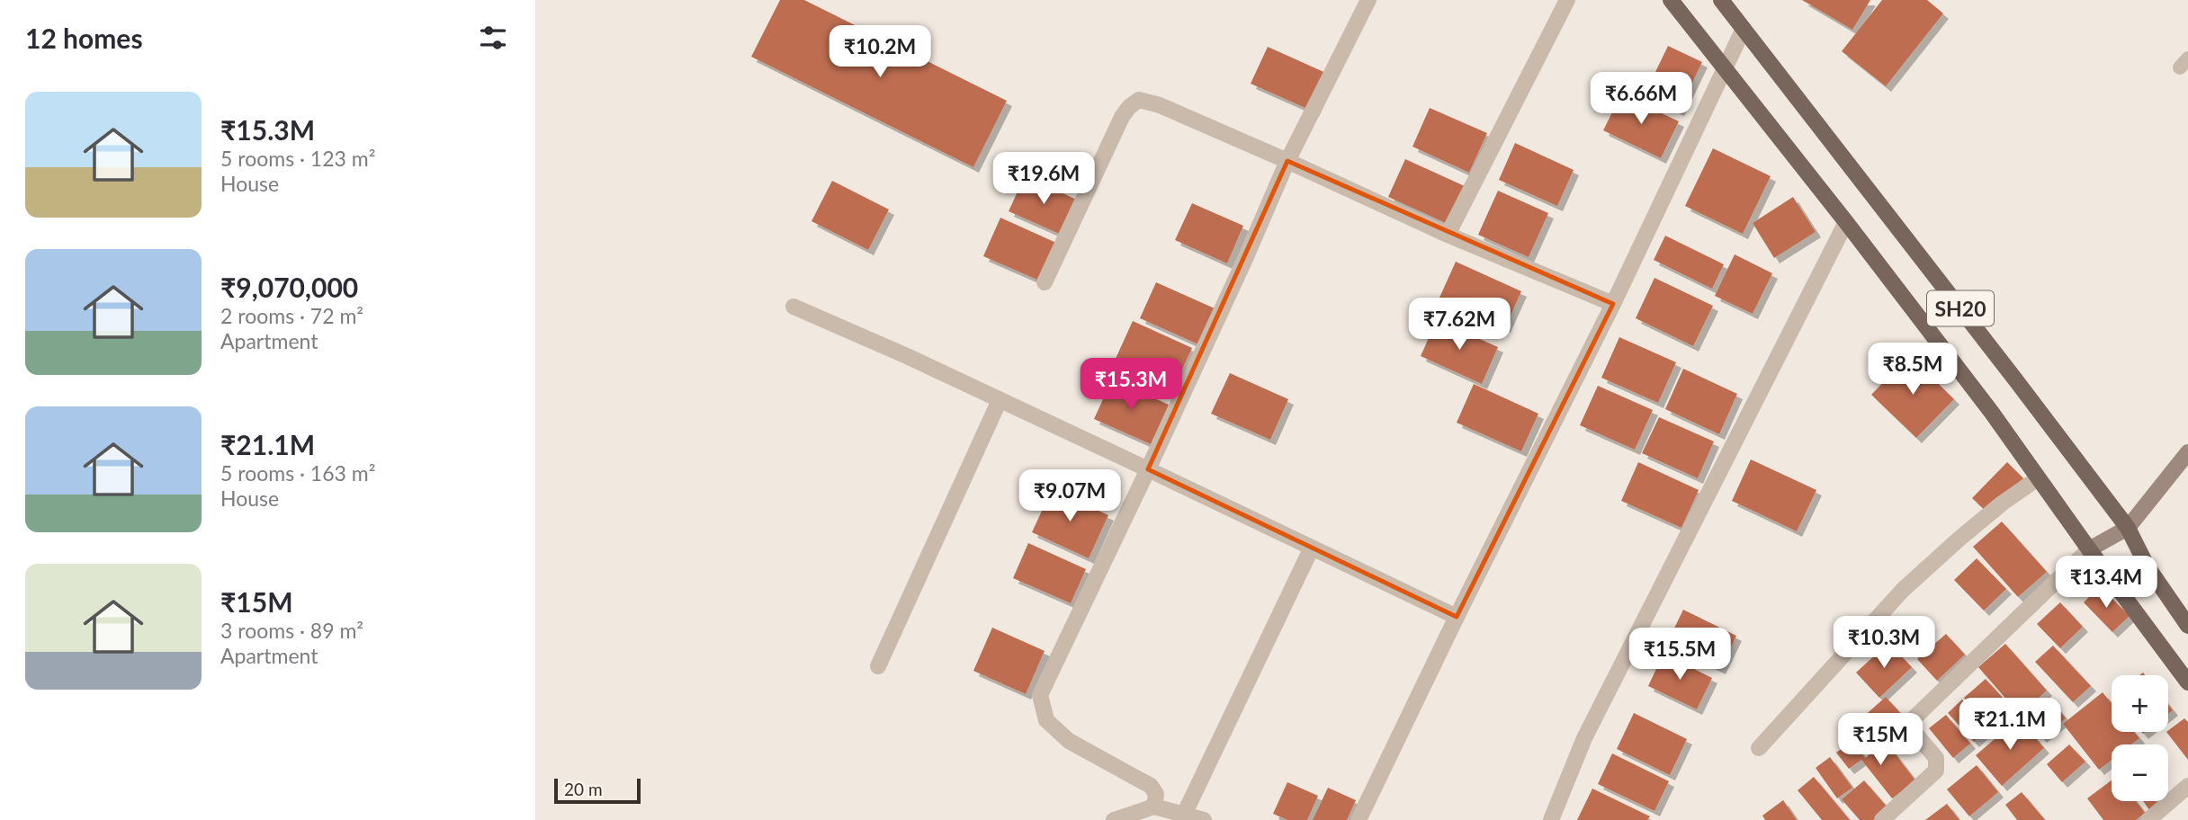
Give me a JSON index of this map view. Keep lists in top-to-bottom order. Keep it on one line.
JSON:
{"streets":{"main road":["SH20"]},"scale_bar":"20 m","page":{"heading":"12 homes","price":["₹10.2M","₹6.66M","₹19.6M","₹7.62M","₹8.5M","₹15.3M","₹9.07M","₹13.4M","₹10.3M","₹15.5M","₹21.1M","₹15M"],"list":[{"name":"₹15.3M","note":"5 rooms · 123 m² · House"},{"name":"₹9,070,000","note":"2 rooms · 72 m² · Apartment"},{"name":"₹21.1M","note":"5 rooms · 163 m² · House"},{"name":"₹15M","note":"3 rooms · 89 m² · Apartment"}],"map_buttons":["+","−"],"scale":"20 m"}}
